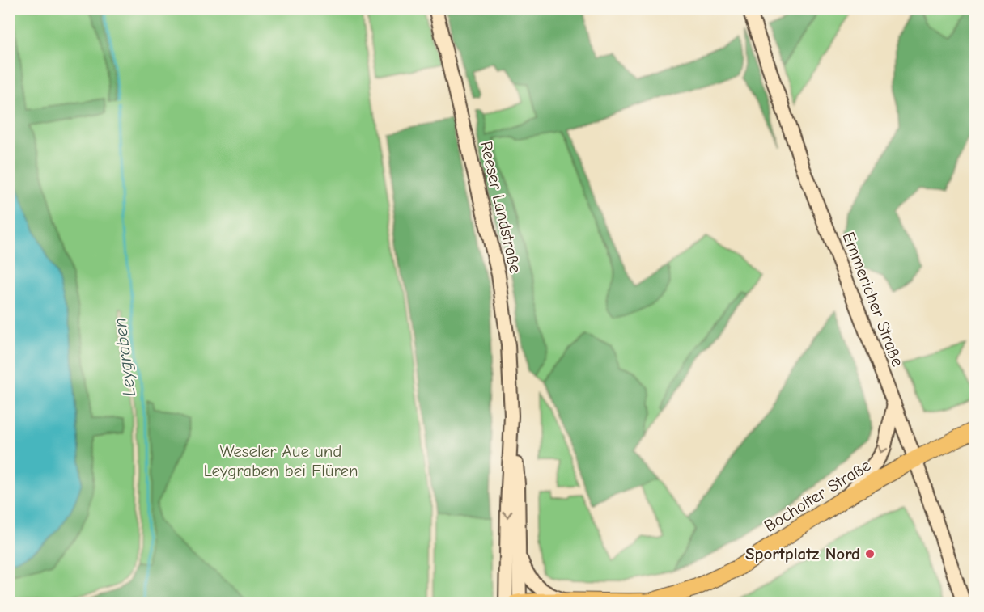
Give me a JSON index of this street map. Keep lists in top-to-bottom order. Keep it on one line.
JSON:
{"streets":{"main road":["Bocholter Straße"],"street":["Reeser Landstraße","Emmericher Straße"]},"crossings":[["Reeser Landstraße","Bocholter Straße"],["Emmericher Straße","Bocholter Straße"]],"water":["Leygraben"],"parks":["Weseler Aue und Leygraben bei Flüren"],"places":["Sportplatz Nord"]}
